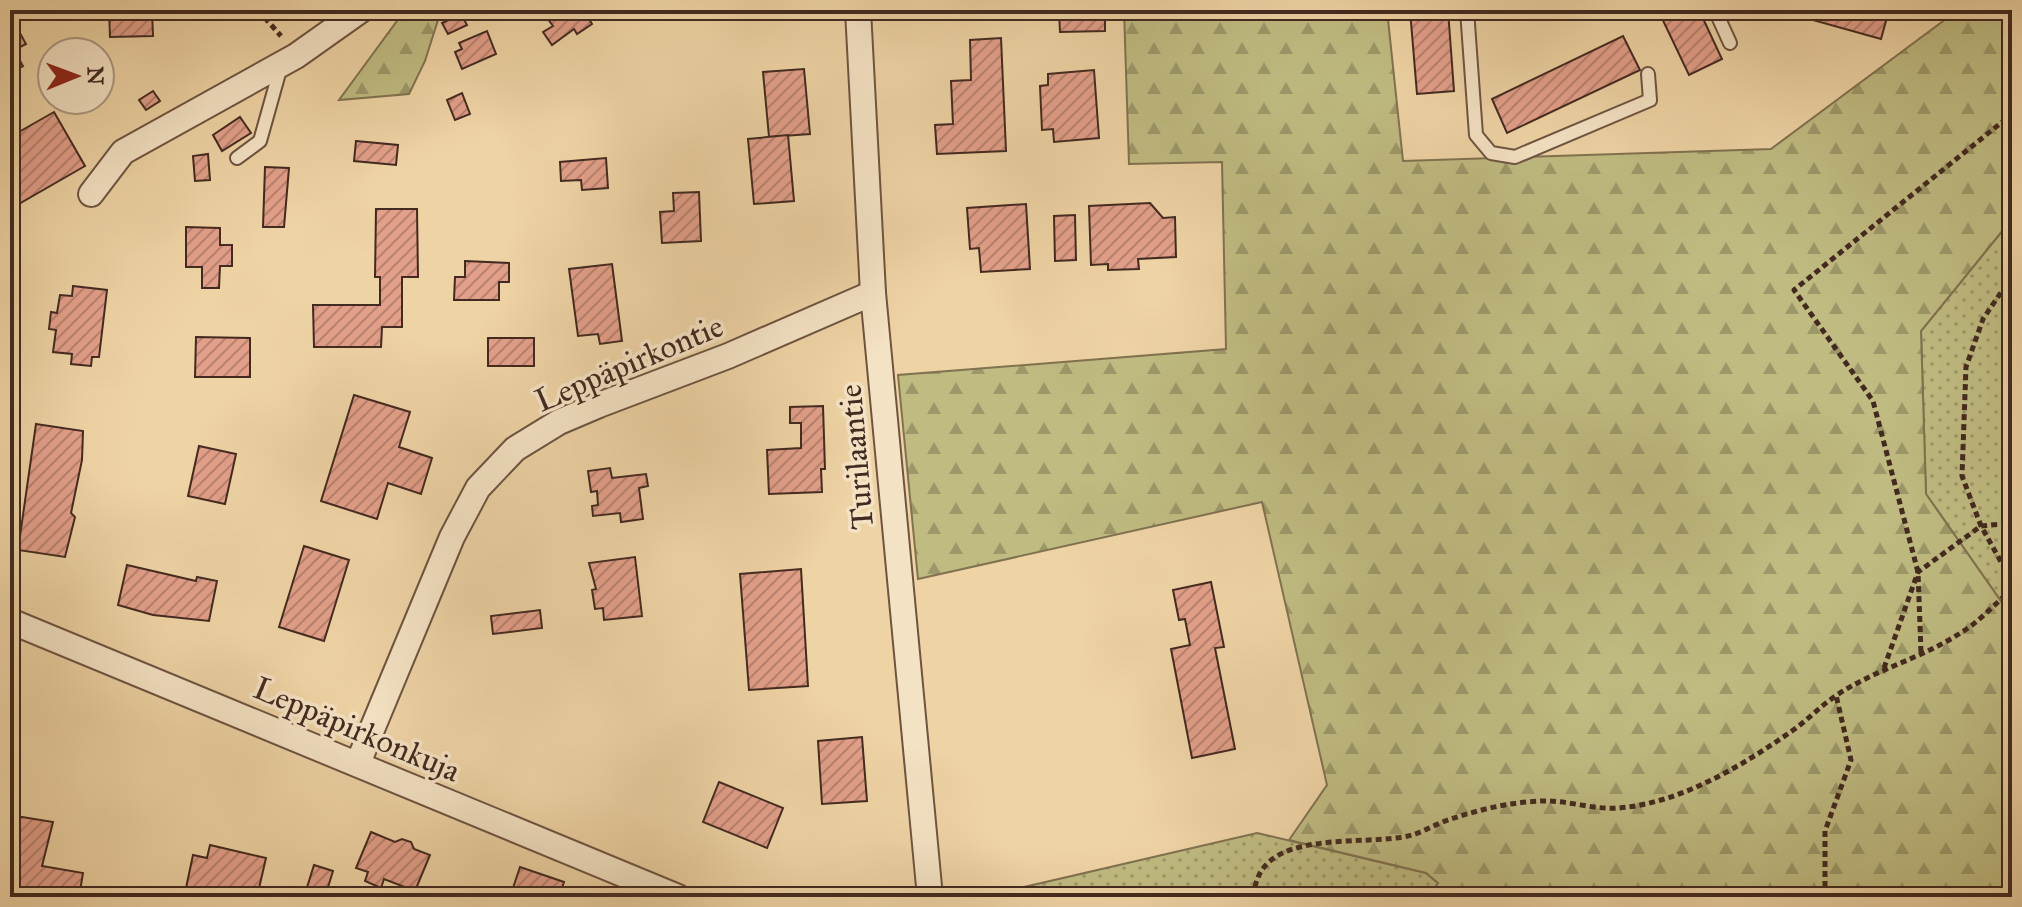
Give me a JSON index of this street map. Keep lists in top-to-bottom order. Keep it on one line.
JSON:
{"streets":{"street":["Leppäpirkontie","Turilaantie","Leppäpirkonkuja"]},"crossings":[["Leppäpirkontie","Turilaantie"],["Leppäpirkontie","Leppäpirkonkuja"]],"north":"right"}
